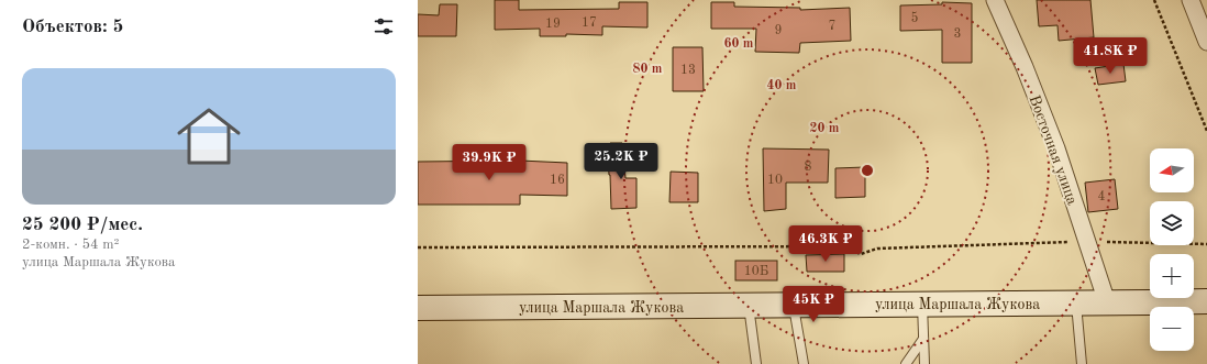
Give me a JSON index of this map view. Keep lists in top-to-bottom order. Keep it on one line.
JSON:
{"streets":{"main road":["улица Маршала Жукова"],"street":["Восточная улица"]},"crossings":[["Восточная улица","улица Маршала Жукова"]],"house_numbers":["5","17","19","7","9","3","13","8","16","10","4","10Б"],"north":"left","page":{"heading":"Объектов: 5","price":["41.8K ₽","25.2K ₽","39.9K ₽","46.3K ₽","45K ₽"],"list":[{"name":"25 200 ₽/мес.","note":"2-комн. · 54 m² · улица Маршала Жукова"}],"map_buttons":["+","−"]},"rings":["60 m","80 m","40 m","20 m"]}
